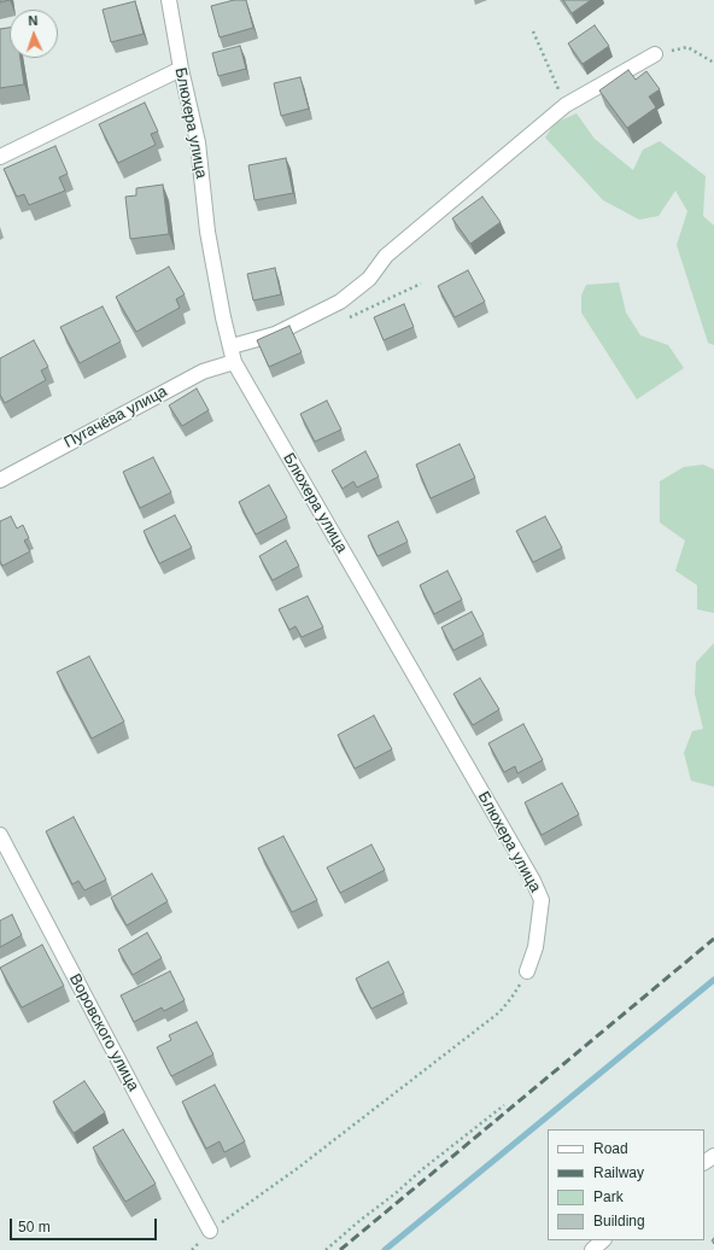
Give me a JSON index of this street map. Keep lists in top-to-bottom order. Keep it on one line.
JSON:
{"streets":{"street":["Блюхера улица","Пугачёва улица","Воровского улица"]},"crossings":[["Блюхера улица","Пугачёва улица"]],"legend":["Road","Railway","Park","Building"],"scale_bar":"50 m","north":"top"}
